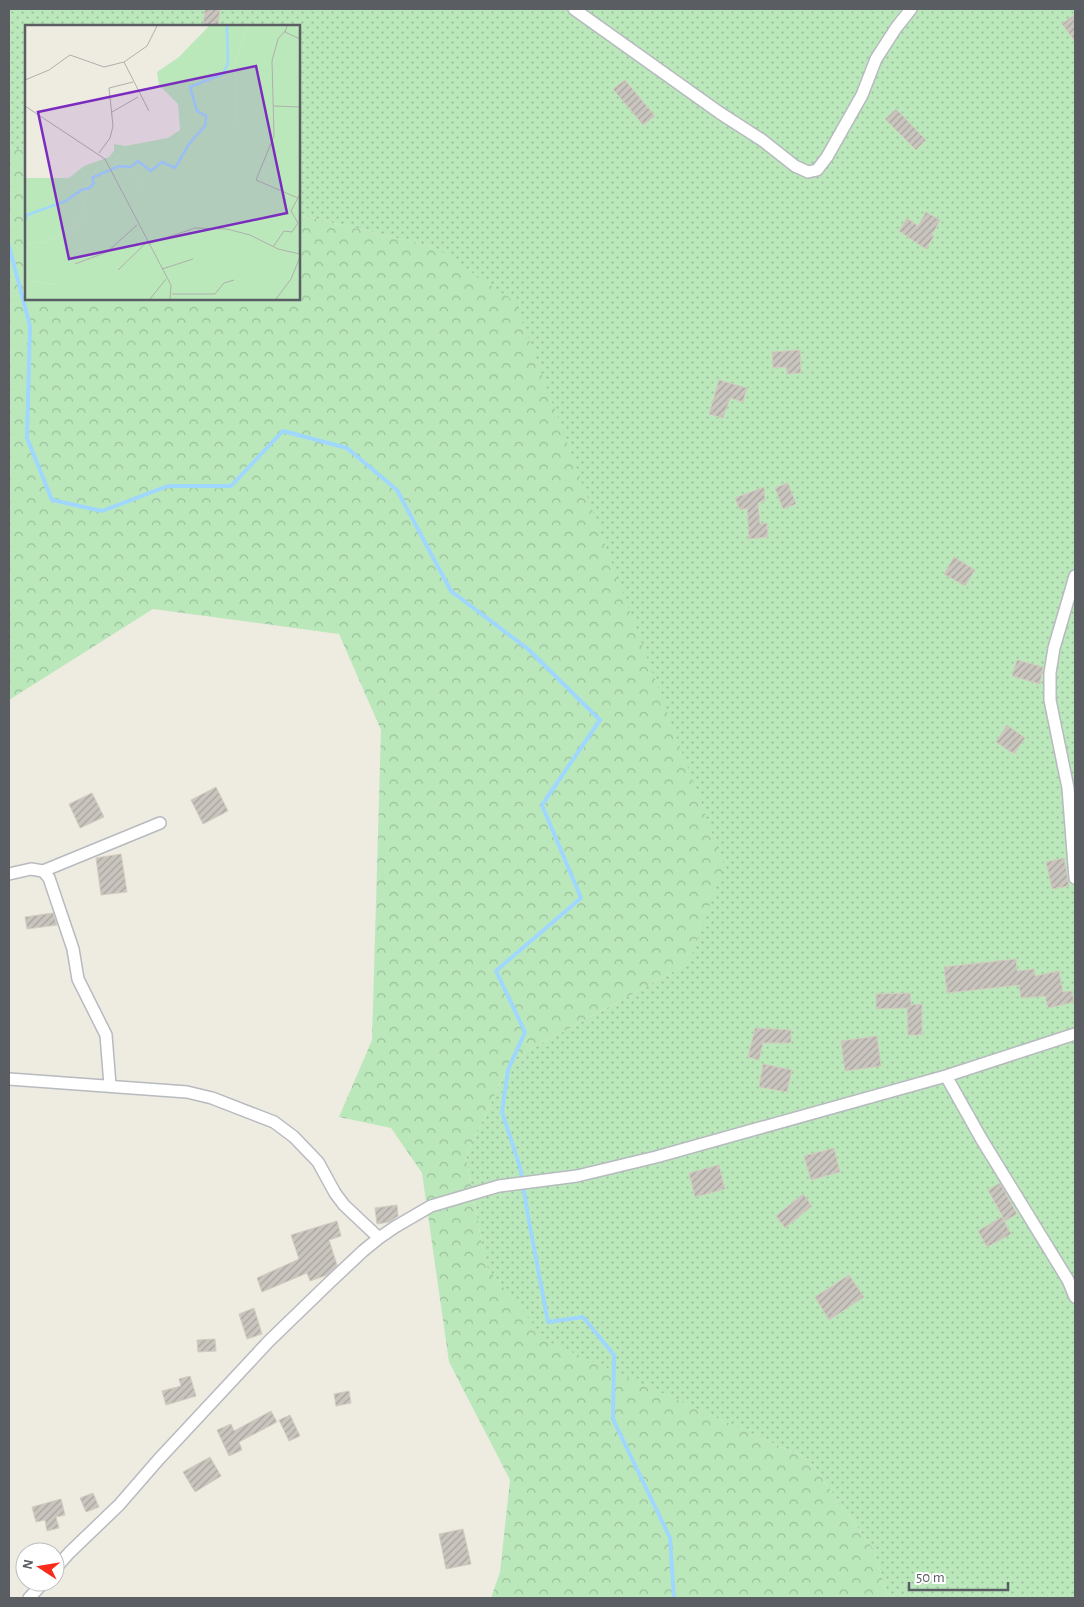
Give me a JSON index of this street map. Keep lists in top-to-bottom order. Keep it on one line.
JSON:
{"scale_bar":"50 m","north":"left"}
